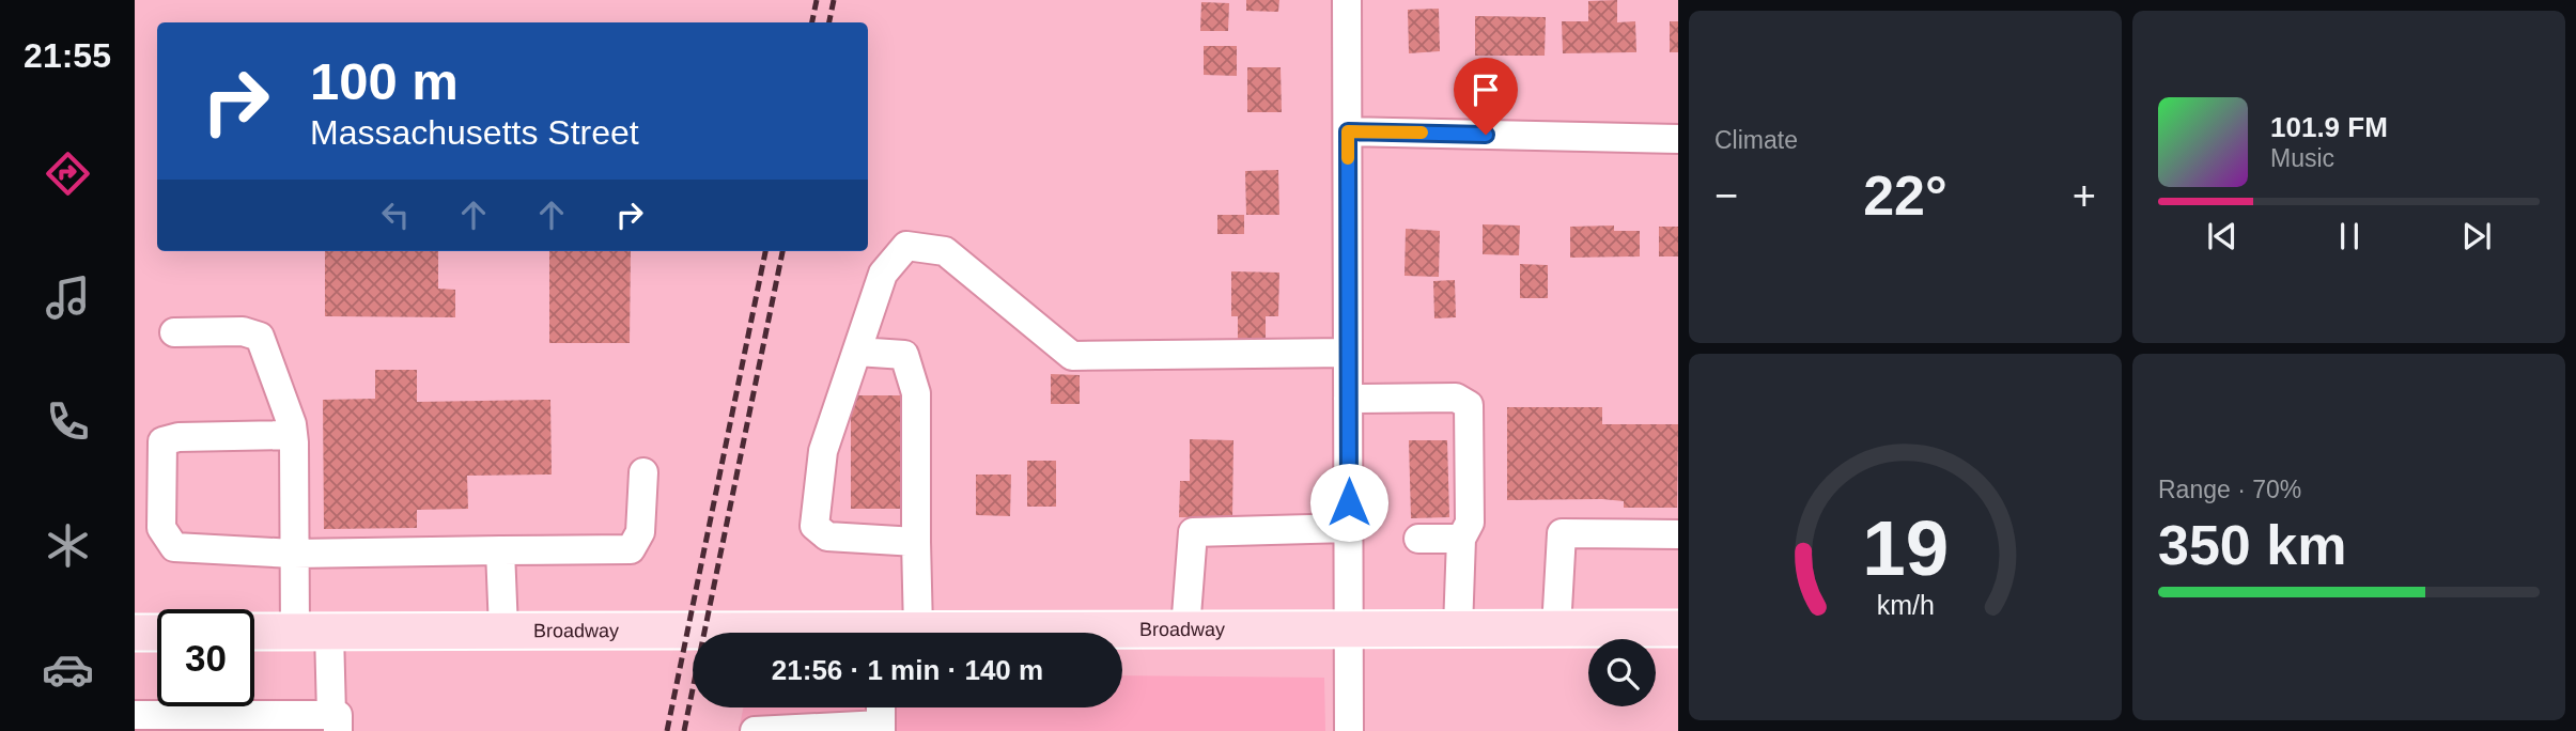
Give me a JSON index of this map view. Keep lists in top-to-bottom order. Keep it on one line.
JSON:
{"streets":{"main road":["Broadway"]},"page":{"tabs":"21:55","tile":["Climate",["Range · 70%","350 km"]],"turn":["100 m","Massachusetts Street"],"song":["101.9 FM","Music"],"heat":["−","22°","+"],"limit":"30","trip":"21:56 · 1 min · 140 m","gauge":["19","km/h"]}}
